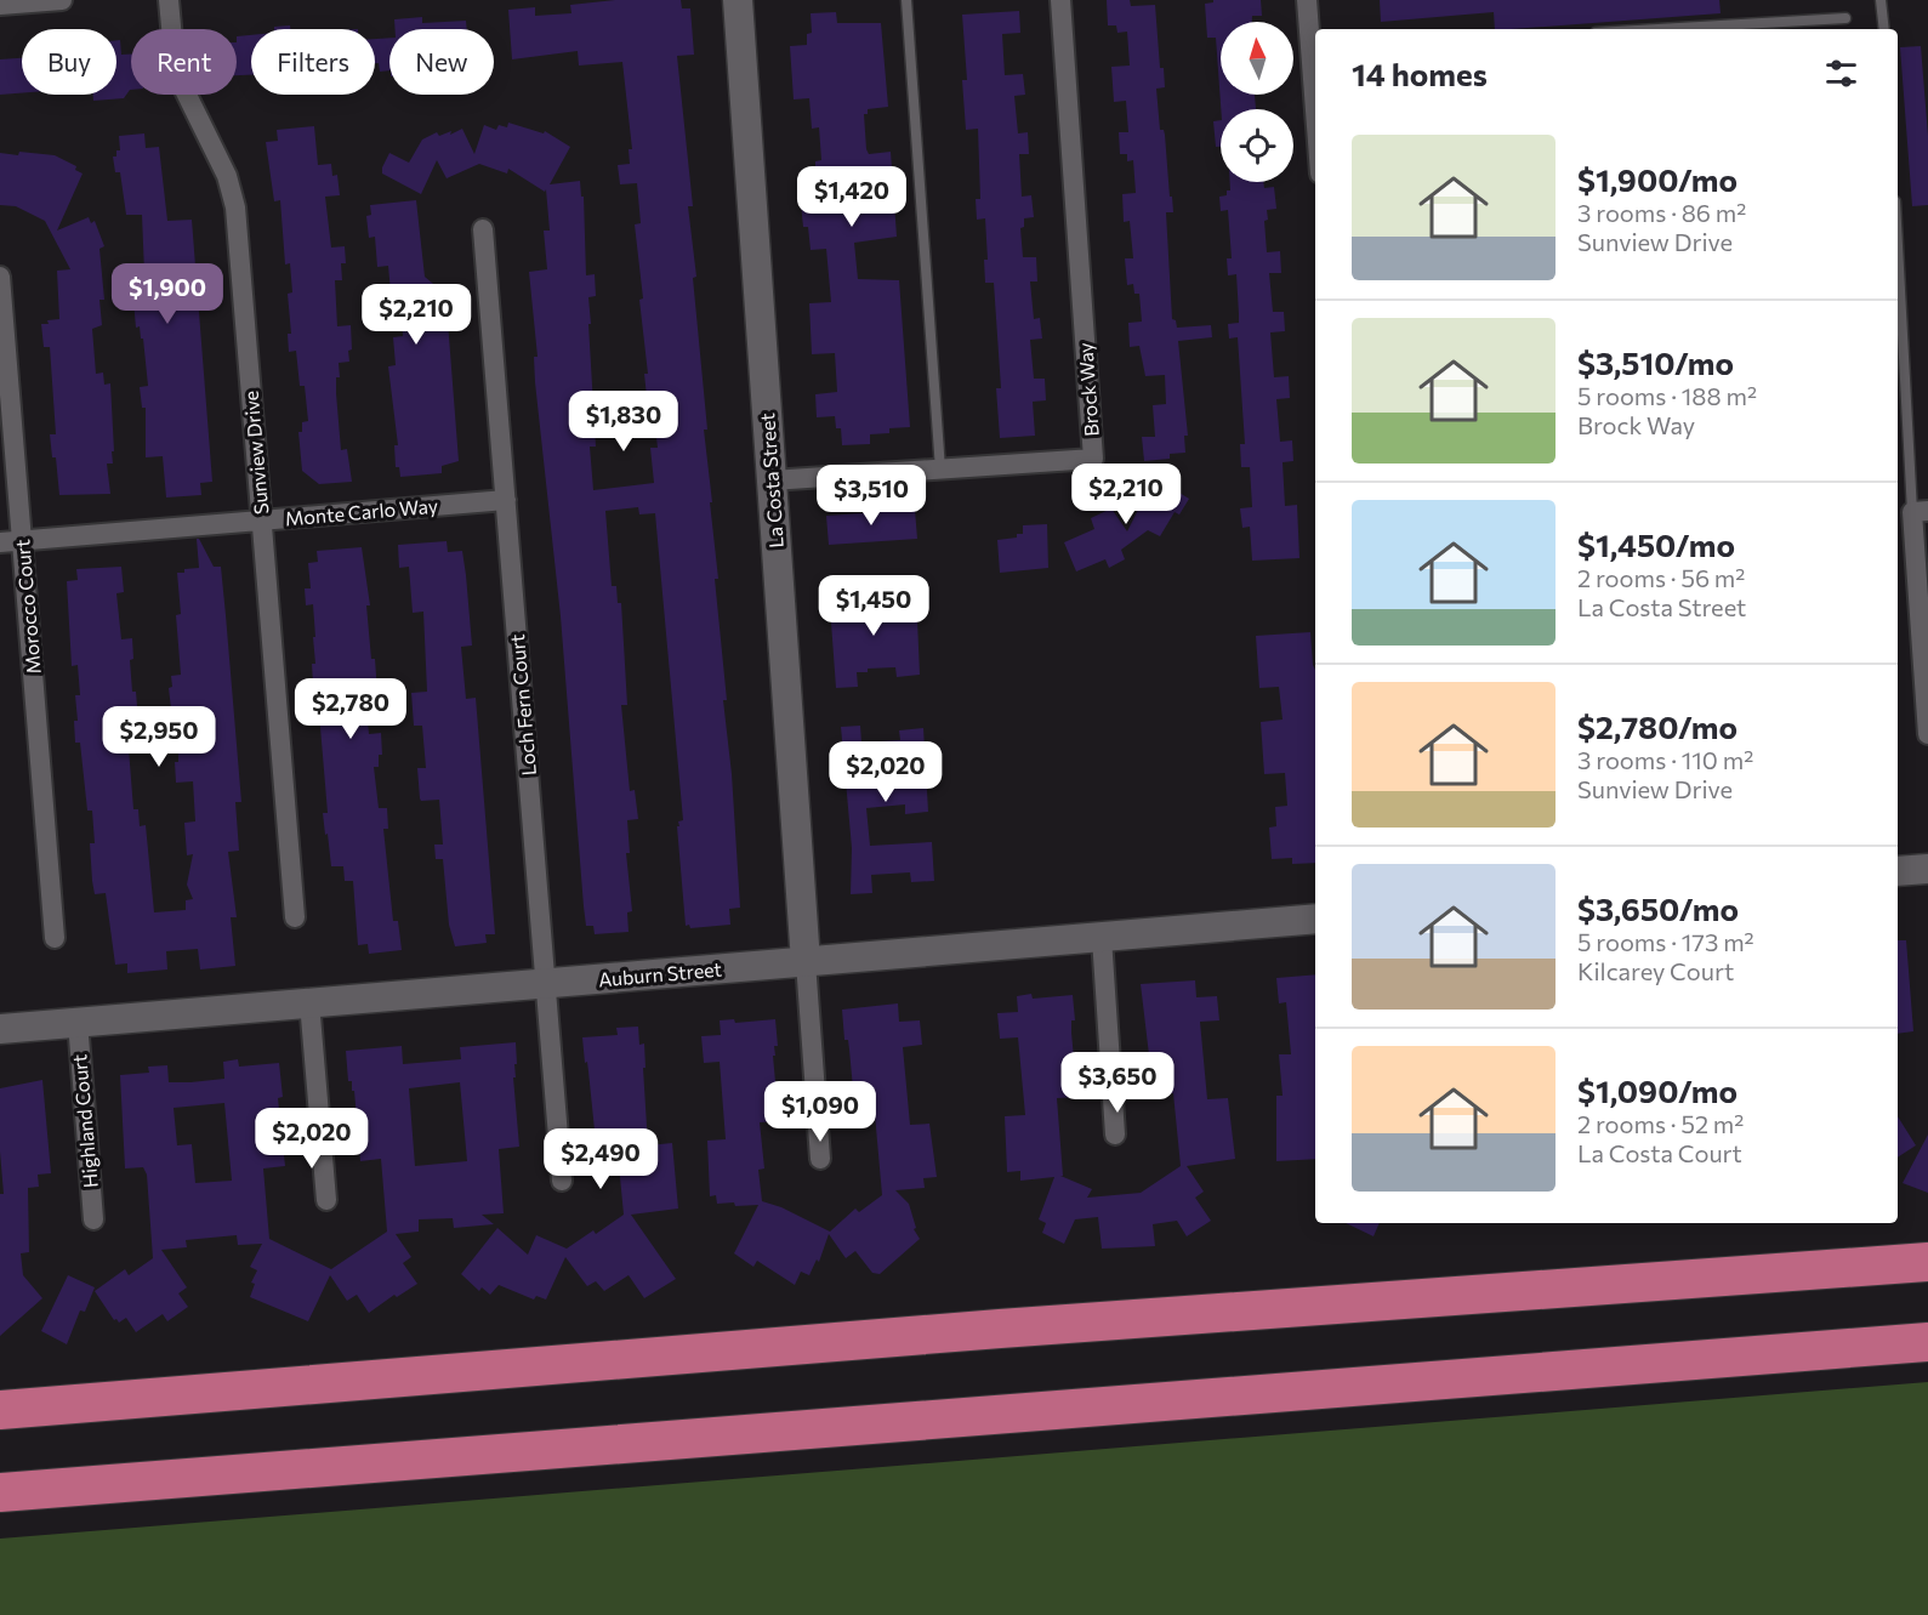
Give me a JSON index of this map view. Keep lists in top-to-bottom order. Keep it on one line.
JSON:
{"streets":{"main road":["La Costa Street","Auburn Street"],"street":["Brock Way","Sunview Drive","Monte Carlo Way","Morocco Court","Loch Fern Court","Highland Court"]},"crossings":[["Brock Way","La Costa Street"],["Sunview Drive","Monte Carlo Way"],["La Costa Street","Auburn Street"],["Monte Carlo Way","Morocco Court"],["Monte Carlo Way","Loch Fern Court"],["Loch Fern Court","Auburn Street"],["Auburn Street","Highland Court"]],"north":"top","page":{"chip":["Buy","Rent","Filters","New"],"heading":"14 homes","list":[{"name":"$1,900/mo","note":"3 rooms · 86 m² · Sunview Drive"},{"name":"$3,510/mo","note":"5 rooms · 188 m² · Brock Way"},{"name":"$1,450/mo","note":"2 rooms · 56 m² · La Costa Street"},{"name":"$2,780/mo","note":"3 rooms · 110 m² · Sunview Drive"},{"name":"$3,650/mo","note":"5 rooms · 173 m² · Kilcarey Court"},{"name":"$1,090/mo","note":"2 rooms · 52 m² · La Costa Court"}],"price":["$1,420","$1,900","$2,210","$1,830","$2,210","$3,510","$1,450","$2,780","$2,950","$2,020","$3,650","$1,090","$2,020","$2,490"]}}
